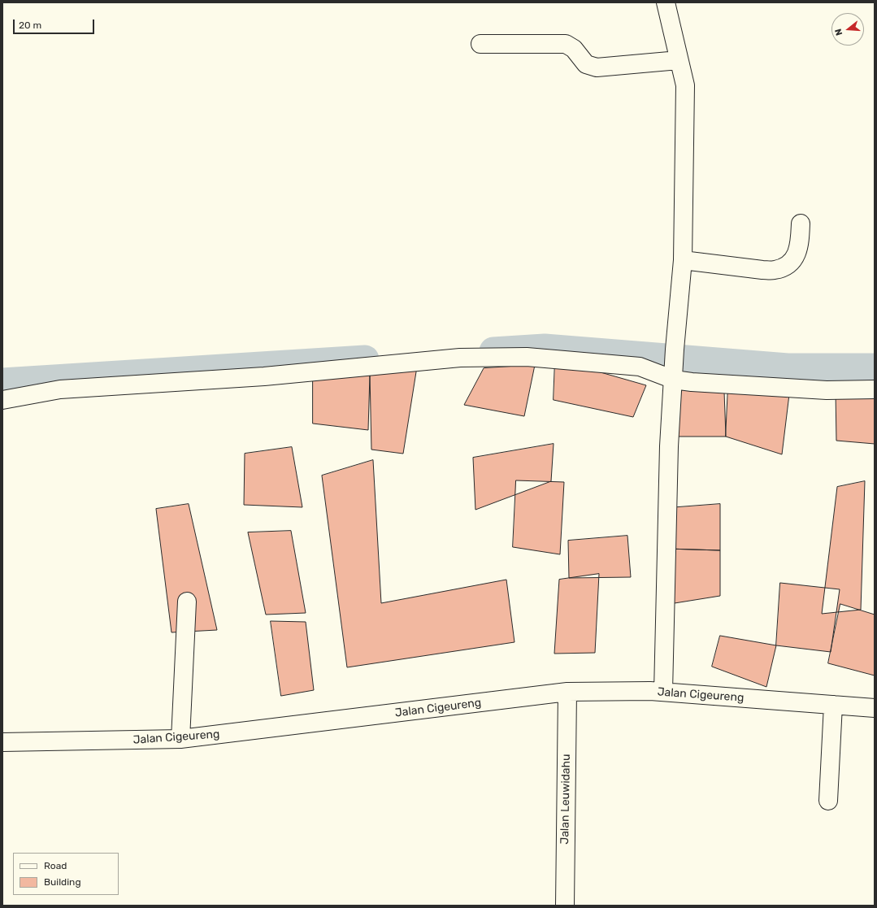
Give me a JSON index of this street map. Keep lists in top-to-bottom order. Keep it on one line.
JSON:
{"streets":{"street":["Jalan Cigeureng","Jalan Leuwidahu"]},"crossings":[["Jalan Cigeureng","Jalan Leuwidahu"]],"legend":["Road","Building"],"scale_bar":"20 m","north":"left"}
